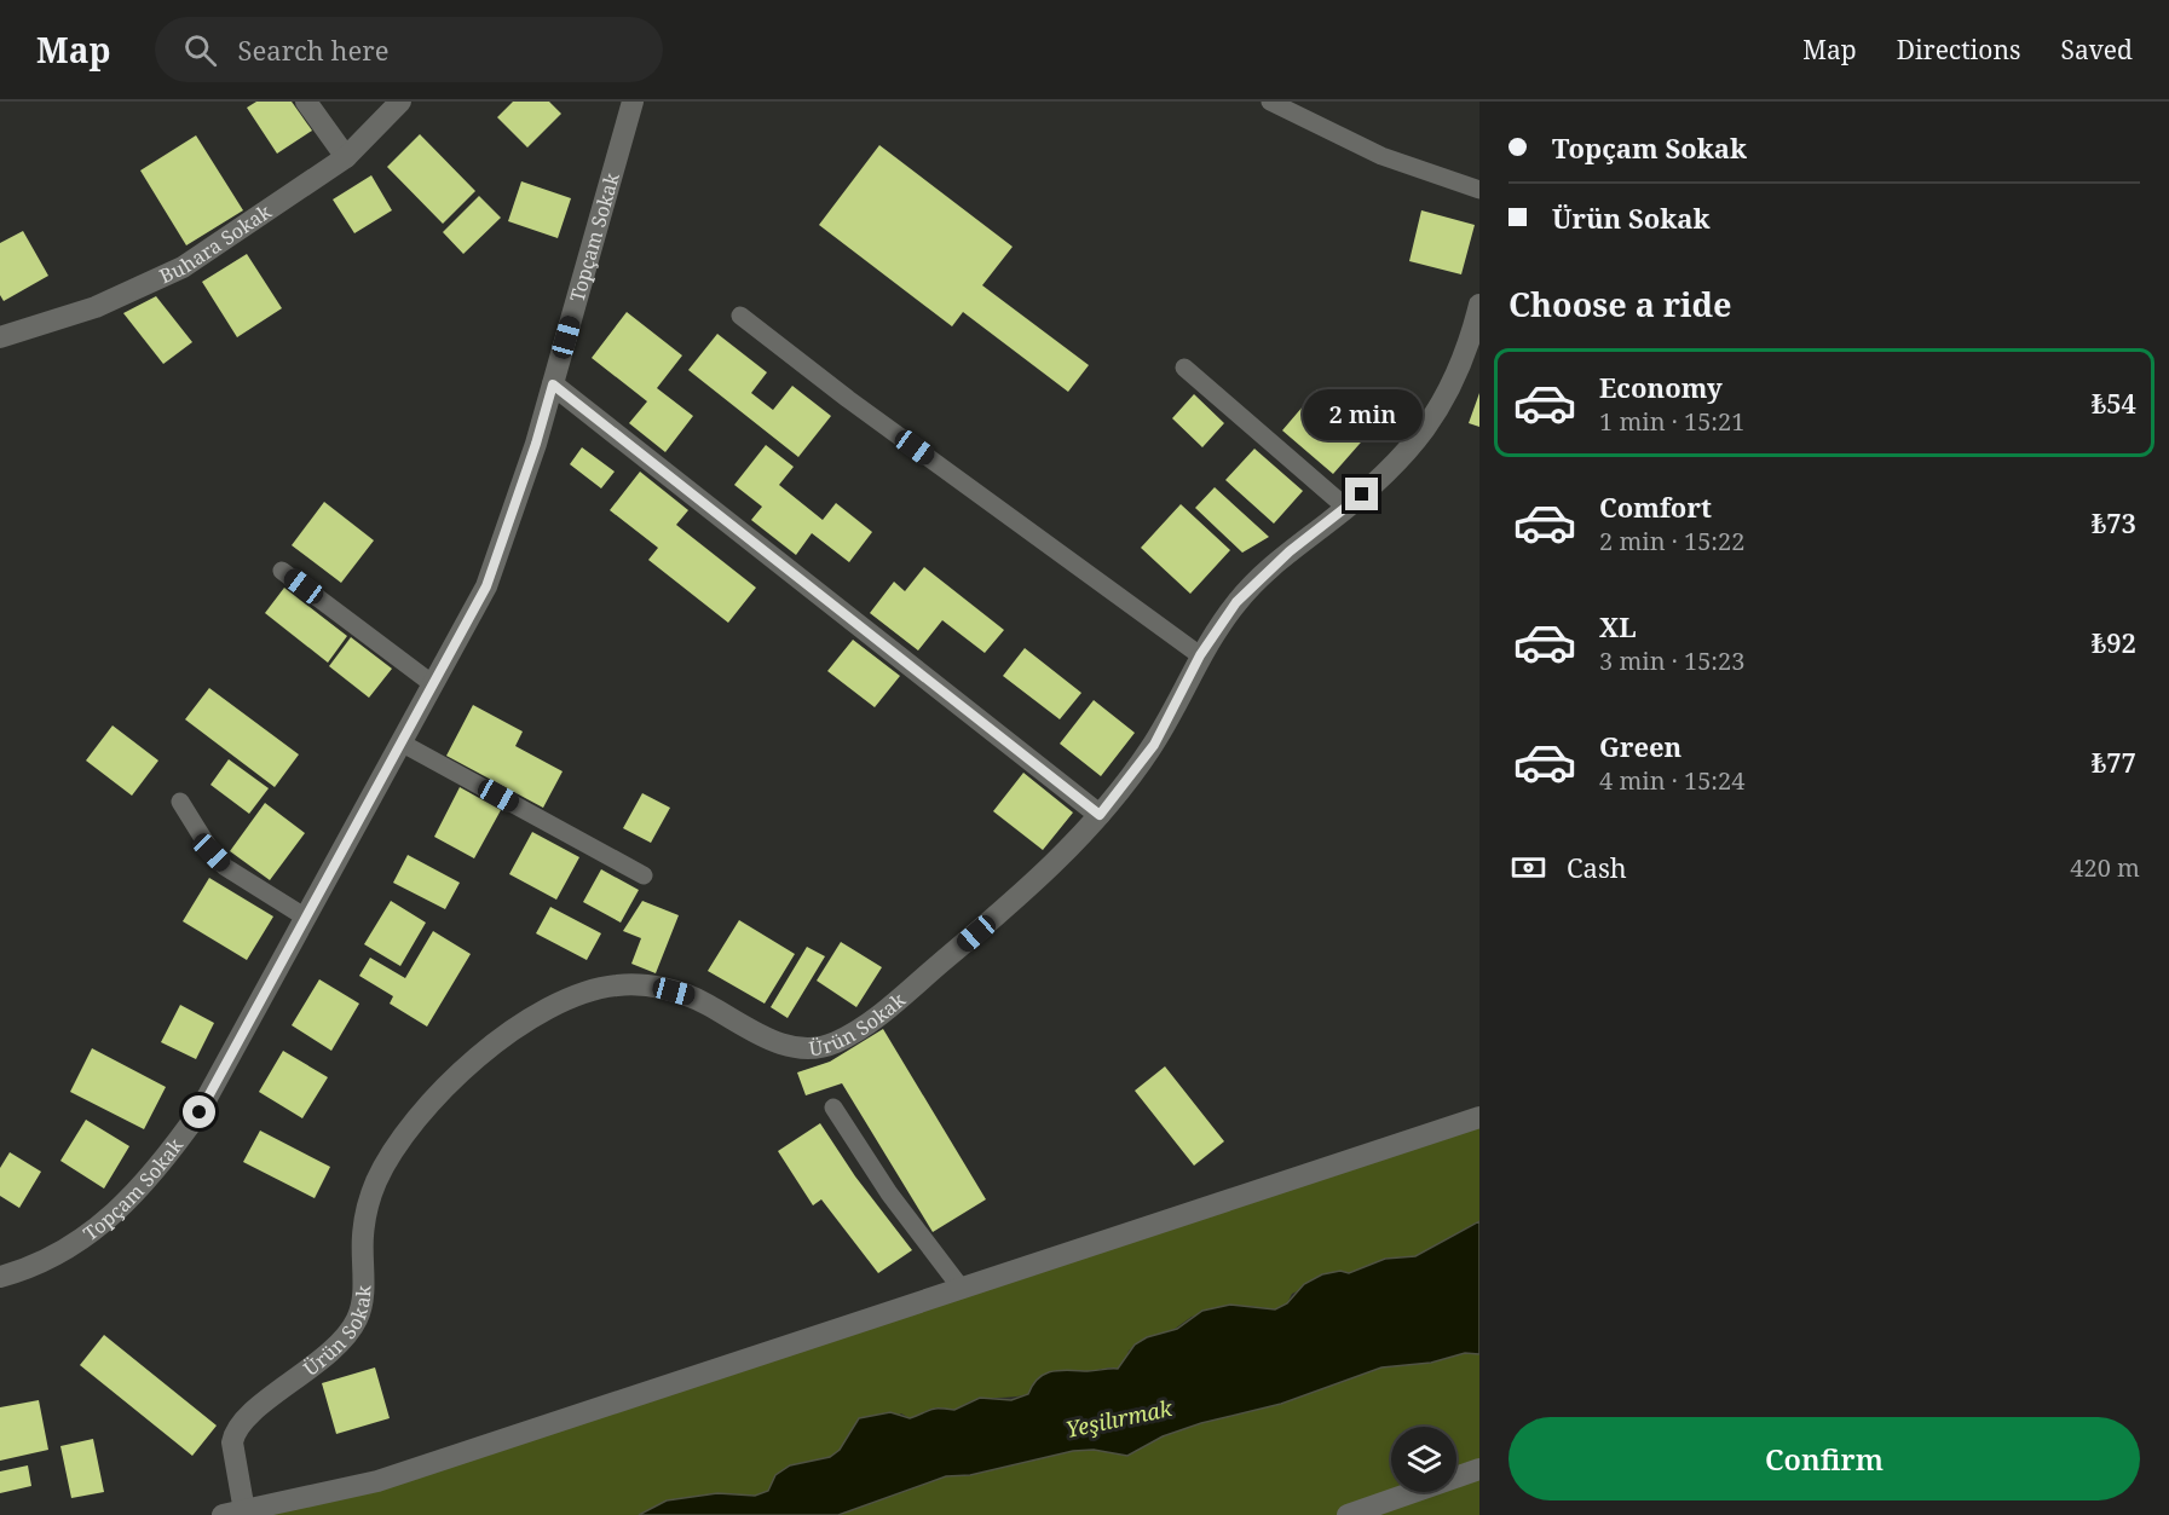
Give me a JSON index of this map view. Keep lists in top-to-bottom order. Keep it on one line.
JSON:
{"streets":{"street":["Topçam Sokak","Buhara Sokak","Ürün Sokak"]},"water":["Yeşilırmak"],"page":{"header":"Map","search":"Search here","nav":["Map","Directions","Saved"],"banner":["Topçam Sokak","Ürün Sokak"],"heading":"Choose a ride","list":[{"name":"Economy","note":"1 min · 15:21","value":"₺54"},{"name":"Comfort","note":"2 min · 15:22","value":"₺73"},{"name":"XL","note":"3 min · 15:23","value":"₺92"},{"name":"Green","note":"4 min · 15:24","value":"₺77"}],"bubble":"2 min","pay":["Cash","420 m"],"buttons":"Confirm"}}
